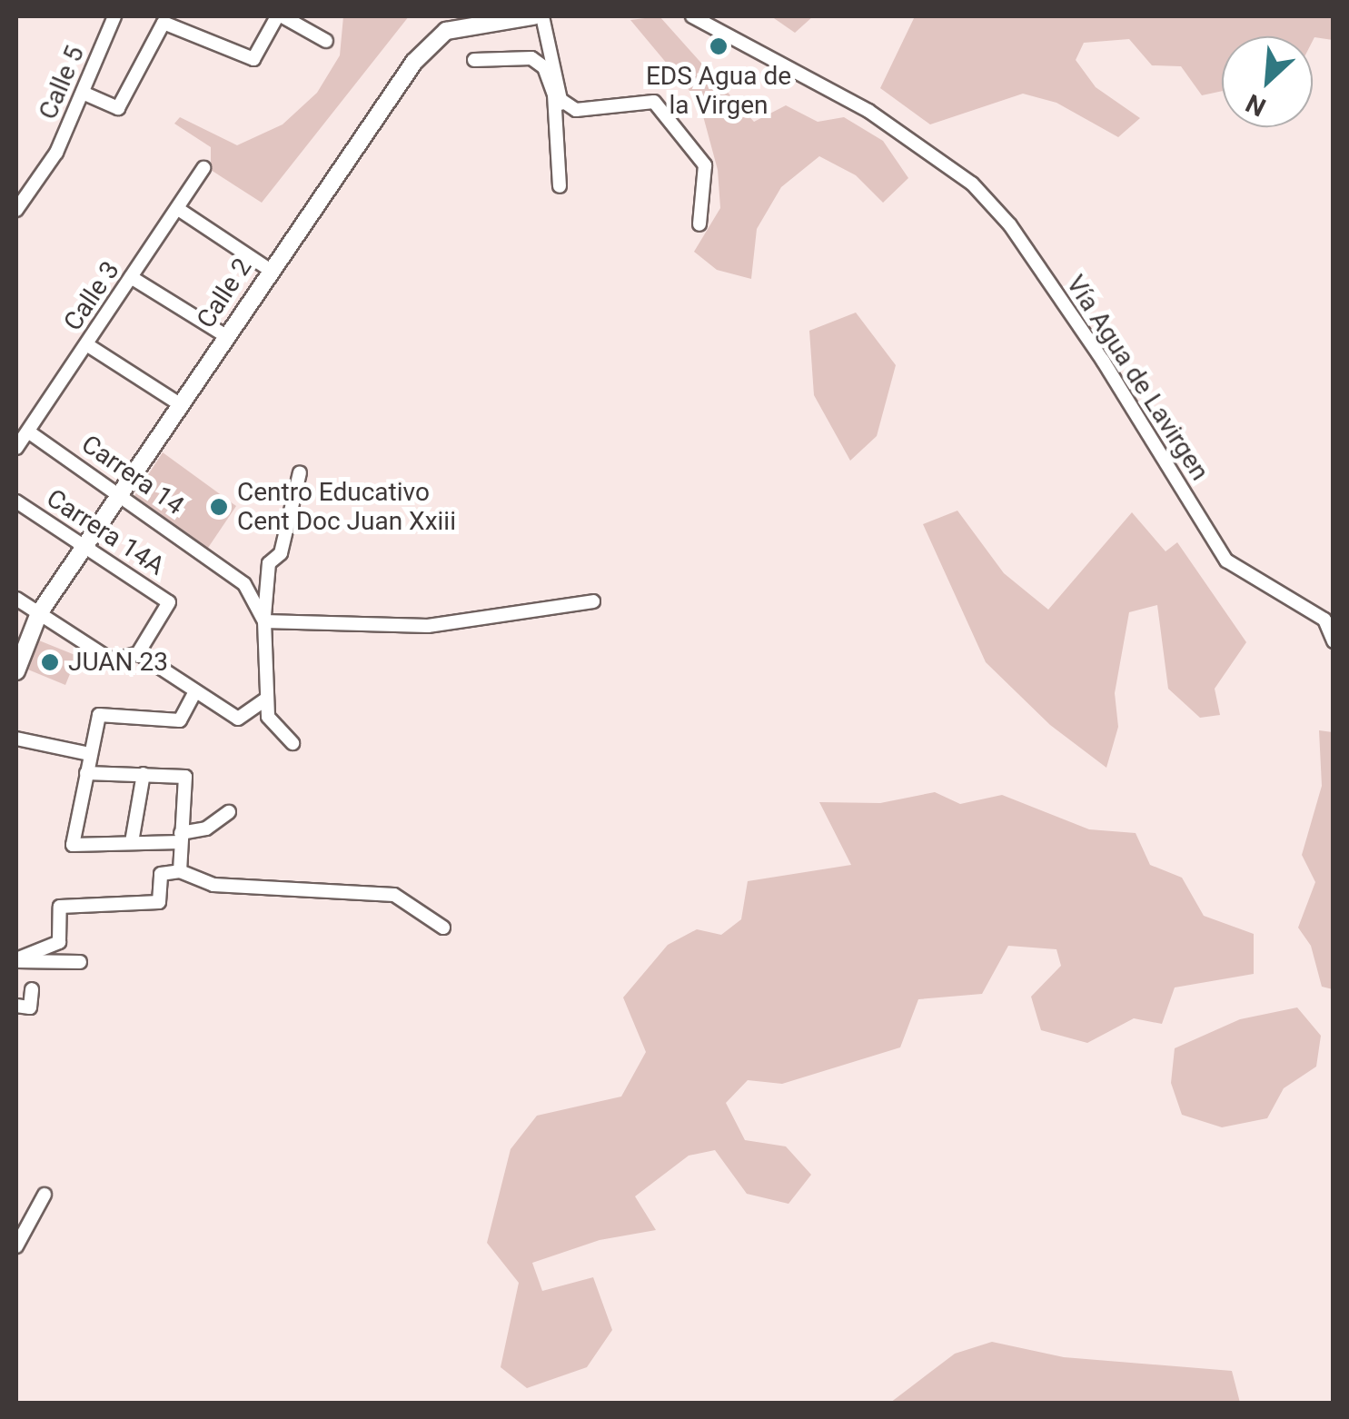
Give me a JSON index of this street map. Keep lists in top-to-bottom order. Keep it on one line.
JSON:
{"streets":{"street":["Calle 5","Calle 2","Calle 3","Vía Agua de Lavirgen","Carrera 14","Carrera 14A"]},"crossings":[["Calle 2","Carrera 14"],["Calle 2","Carrera 14A"],["Calle 3","Carrera 14"]],"places":["EDS Agua de la Virgen","Centro Educativo Cent Doc Juan Xxiii","JUAN 23"],"north":"bottom left"}
